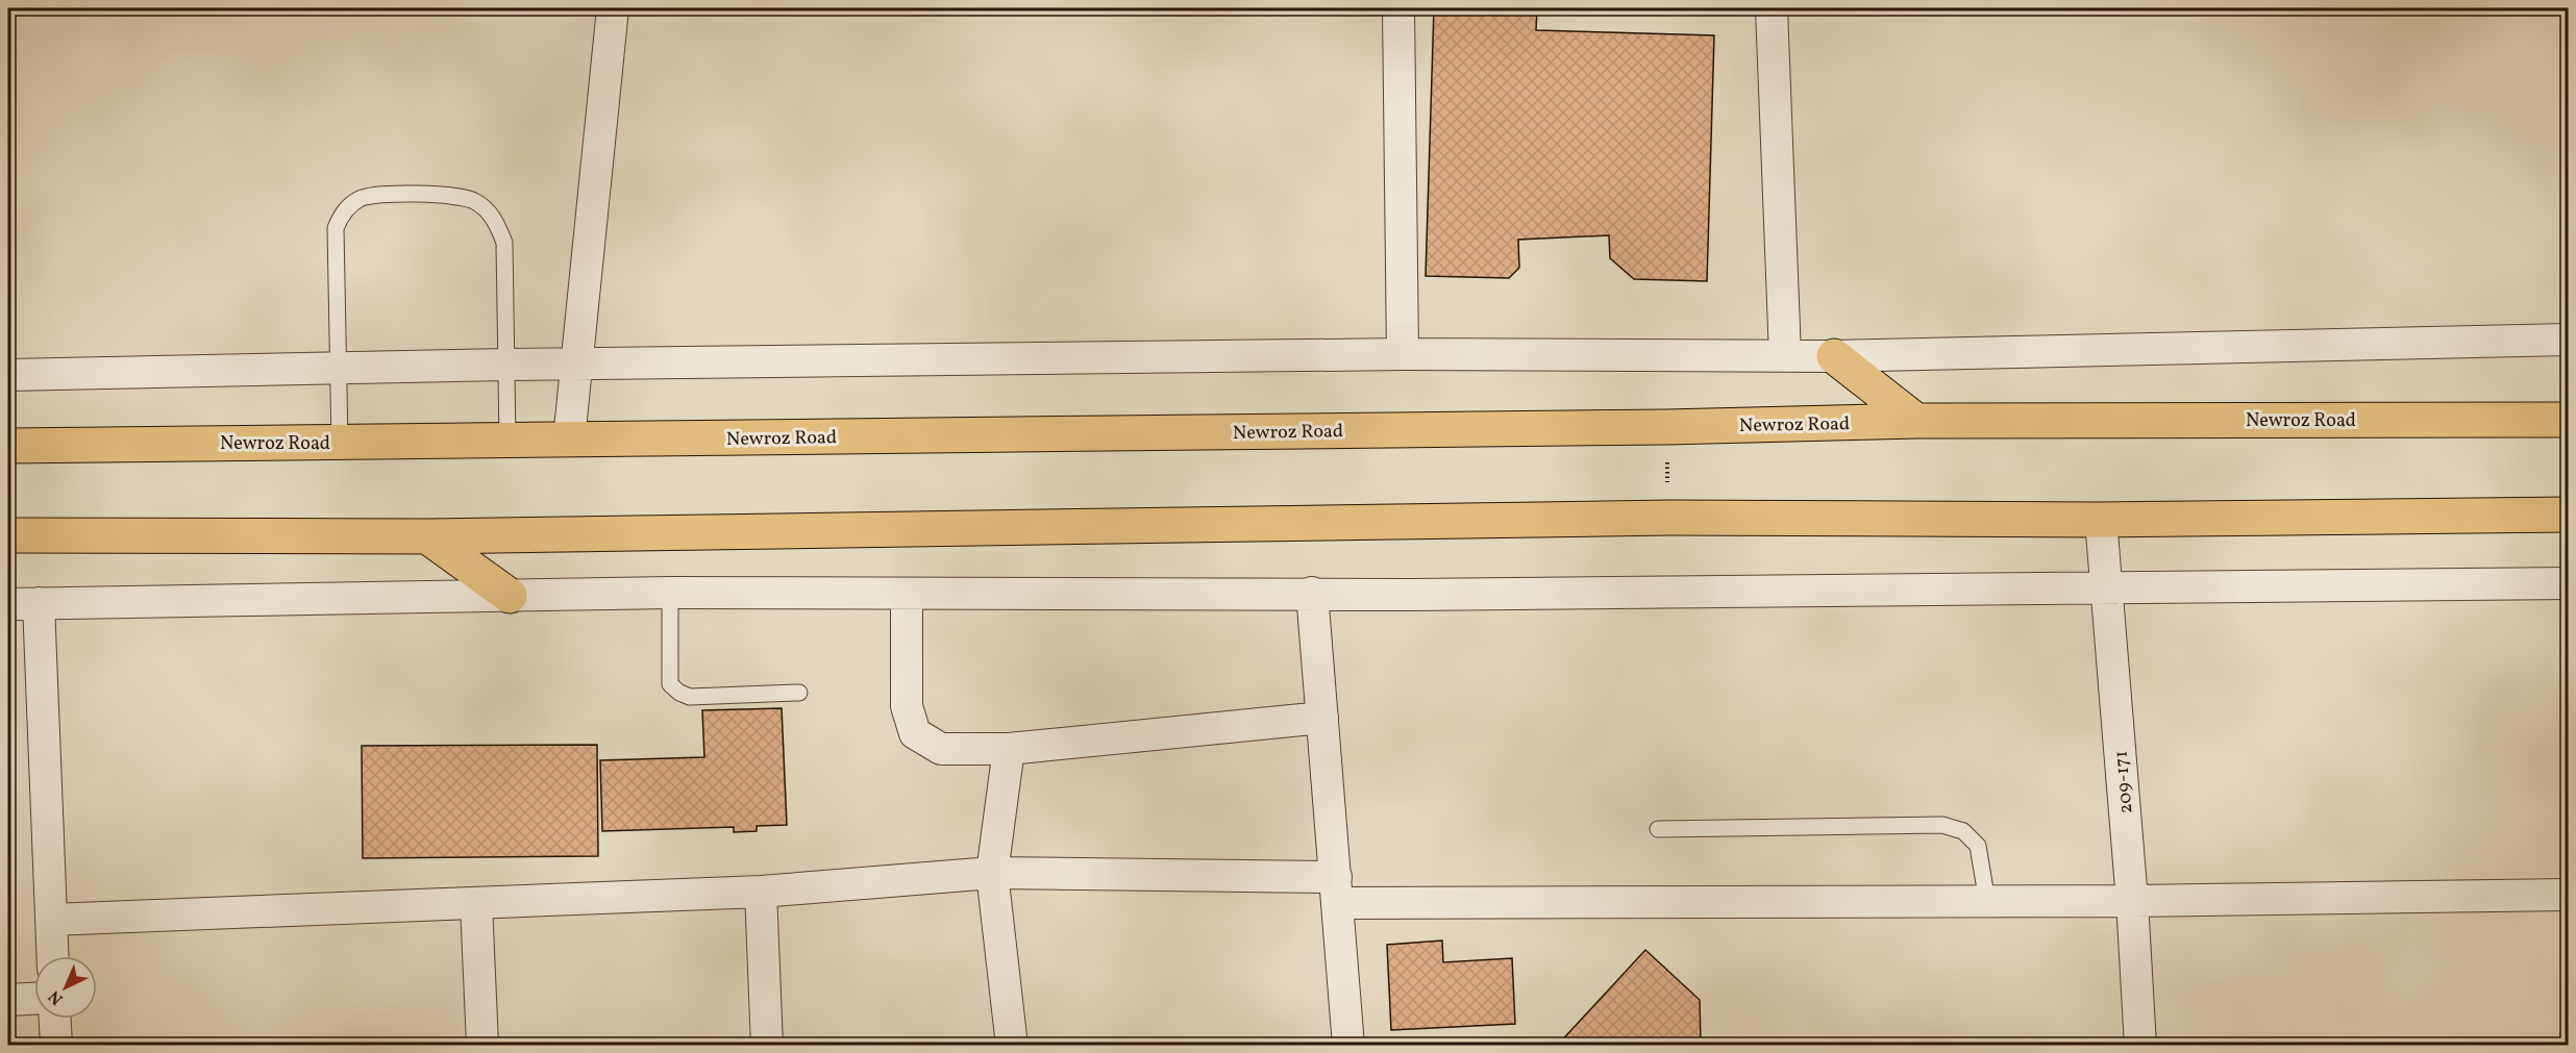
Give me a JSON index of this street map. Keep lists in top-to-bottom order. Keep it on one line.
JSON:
{"streets":{"main road":["Newroz Road"],"street":["209-171"]},"north":"bottom left"}
